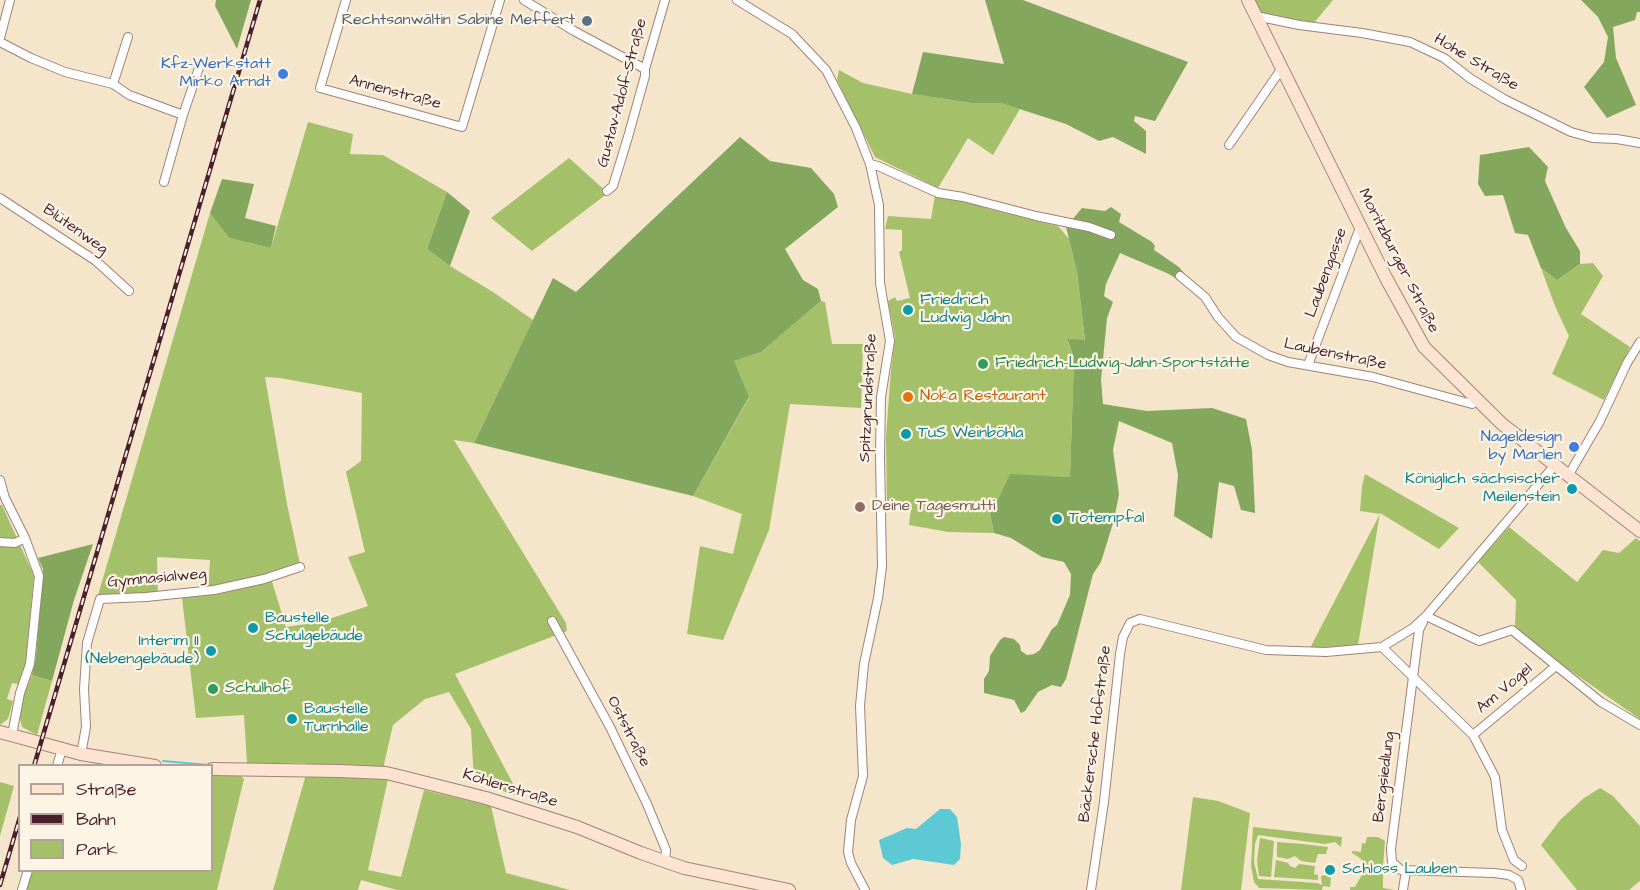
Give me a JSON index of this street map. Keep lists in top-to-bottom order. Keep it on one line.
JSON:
{"streets":{"street":["Hohe Straße","Annenstraße","Gustav-Adolf-Straße","Blütenweg","Moritzburger Straße","Laubengasse","Laubenstraße","Spitzgrundstraße","Gymnasialweg","Am Vogel","Oststraße","Bäckersche Hofstraße","Bergsiedlung","Köhlerstraße"]},"crossings":[["Hohe Straße","Moritzburger Straße"],["Moritzburger Straße","Laubengasse"],["Moritzburger Straße","Laubenstraße"],["Moritzburger Straße","Bäckersche Hofstraße"],["Laubengasse","Laubenstraße"],["Am Vogel","Bäckersche Hofstraße"],["Oststraße","Köhlerstraße"]],"places":["Rechtsanwältin Sabine Meffert","Kfz-Werkstatt Mirko Arndt","Friedrich Ludwig Jahn","Friedrich-Ludwig-Jahn-Sportstätte","Noka Restaurant","TuS Weinböhla","Nageldesign by Marlen","Königlich sächsischer Meilenstein","Deine Tagesmutti","Totempfal","Baustelle Schulgebäude","Interim II (Nebengebäude)","Schulhof","Baustelle Turnhalle","Schloss Lauben"],"legend":["Straße","Bahn","Park"]}
